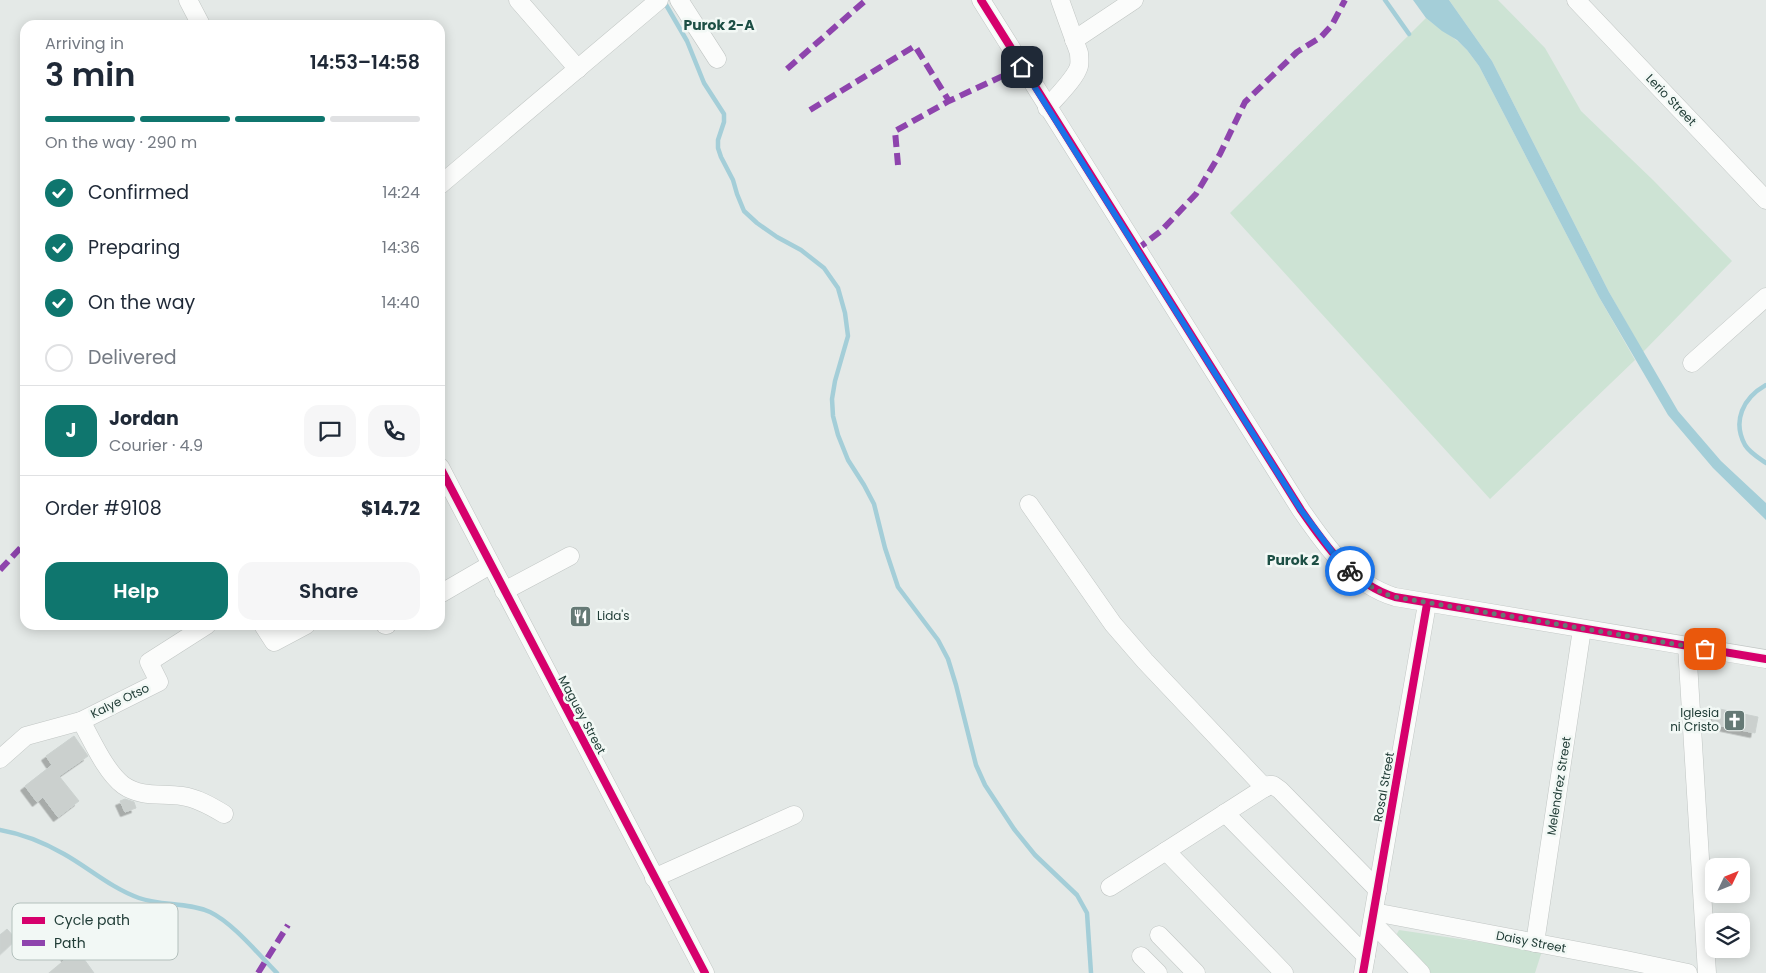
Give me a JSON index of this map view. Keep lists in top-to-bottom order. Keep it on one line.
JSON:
{"streets":{"street":["Lerio Street","Kalye Otso","Maguey Street","Melendrez Street","Rosal Street","Daisy Street"]},"crossings":[["Melendrez Street","Daisy Street"],["Rosal Street","Daisy Street"]],"districts":["Purok 2-A","Purok 2"],"places":{"restaurant":["Lida's"],"church":["Iglesia ni Cristo"]},"legend":["Cycle path","Path"],"north":"top right","page":{"heading":["3 min","Arriving in","14:53–14:58"],"panel":["Jordan","Courier · 4.9","Order #9108","$14.72"],"bar":"On the way · 290 m","list":[["Confirmed","14:24"],["Preparing","14:36"],["On the way","14:40"],"Delivered"],"round":"J","buttons":["Help","Share"]}}
